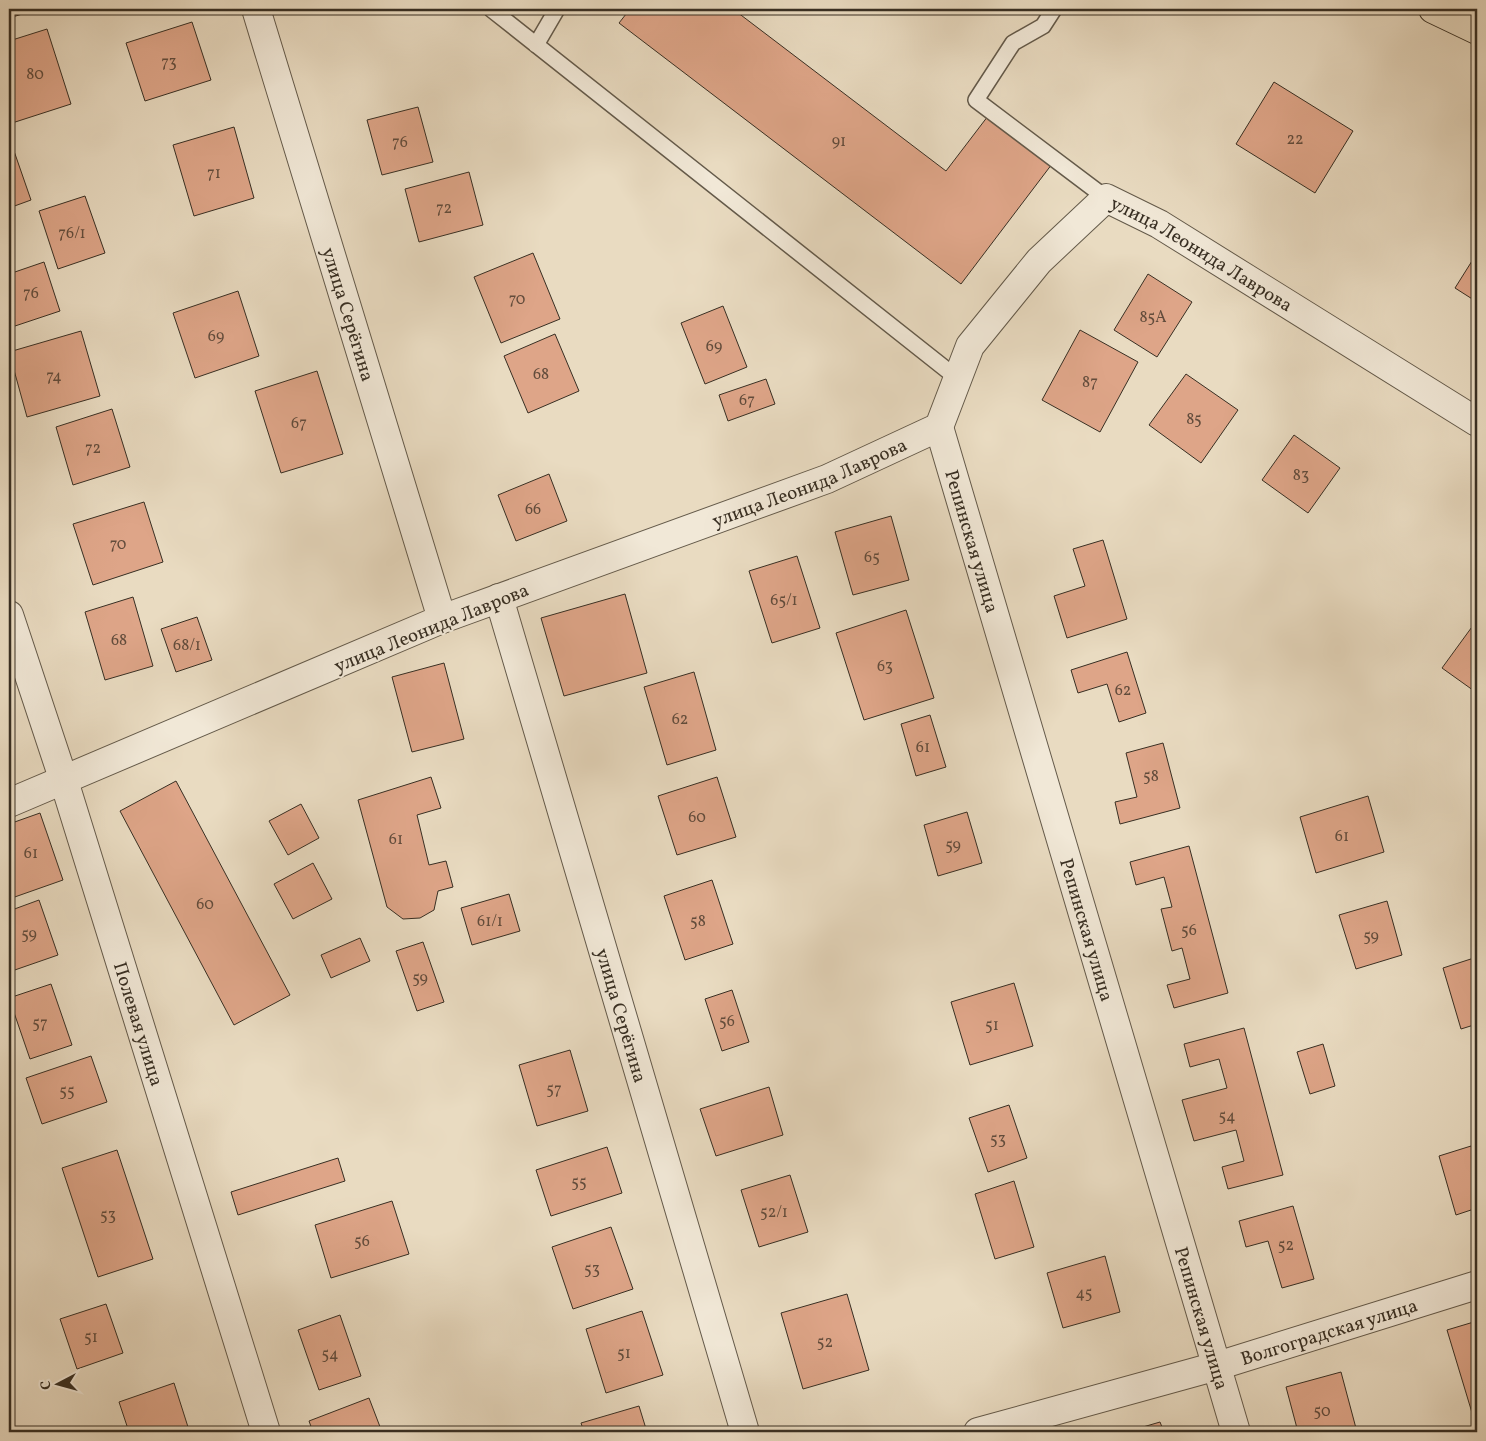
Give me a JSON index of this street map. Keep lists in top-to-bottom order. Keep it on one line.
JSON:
{"streets":{"street":["улица Леонида Лаврова","улица Серёгина","Репинская улица","Полевая улица","Волгоградская улица"]},"crossings":[["улица Леонида Лаврова","улица Серёгина"],["улица Леонида Лаврова","Репинская улица"],["улица Леонида Лаврова","Полевая улица"],["Репинская улица","Волгоградская улица"]],"house_numbers":["73","80","22","91","76","71","72","76/1","76","70","85А","69","69","68","74","87","67","85","67","72","83","66","70","65","65/1","68","68/1","63","62","62","61","58","60","61","61","59","61","60","61/1","58","56","59","59","59","56","57","51","57","55","54","53","55","52/1","53","56","52","53","45","51","52","51","54","50"],"north":"left"}
